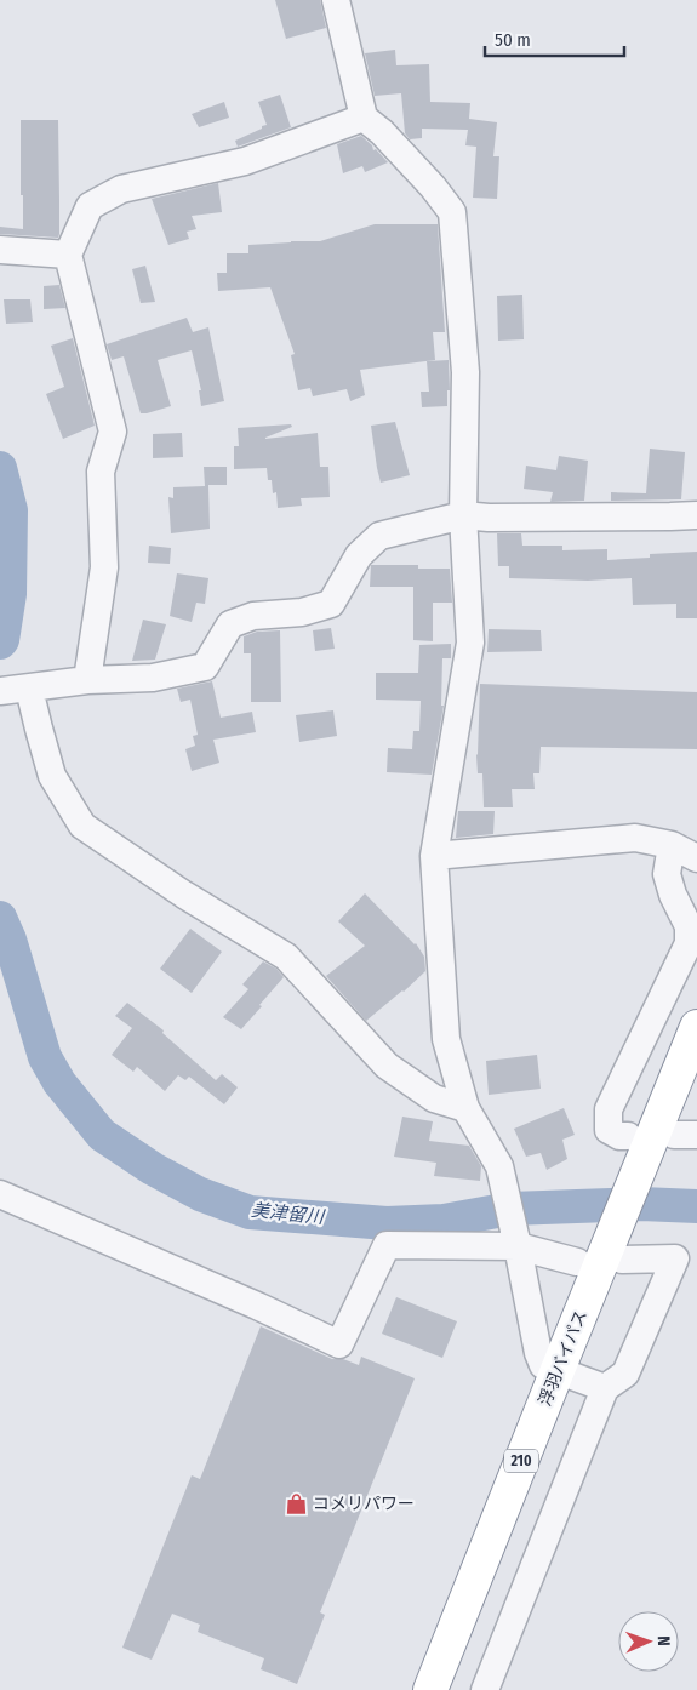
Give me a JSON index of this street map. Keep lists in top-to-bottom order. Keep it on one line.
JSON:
{"streets":{"highway":["浮羽バイパス","210"]},"water":["美津留川"],"places":{"shop":["コメリパワー"]},"scale_bar":"50 m","north":"right"}
